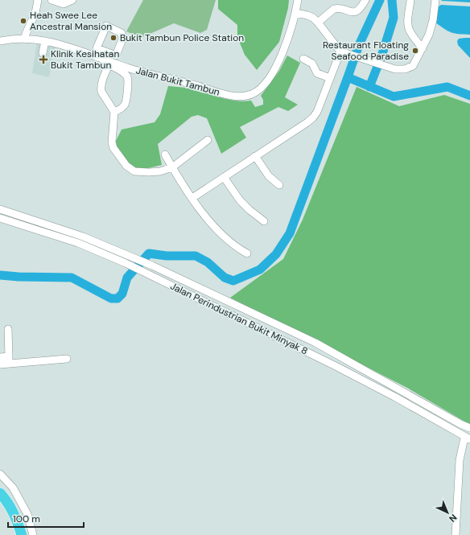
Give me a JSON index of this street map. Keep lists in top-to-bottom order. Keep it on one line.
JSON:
{"streets":{"street":["Jalan Bukit Tambun","Jalan Perindustrian Bukit Minyak 8"]},"places":{"other":["Heah Swee Lee Ancestral Mansion","Bukit Tambun Police Station","Restaurant Floating Seafood Paradise"],"health":["Klinik Kesihatan Bukit Tambun"]},"scale_bar":"100 m","north":"bottom right"}
